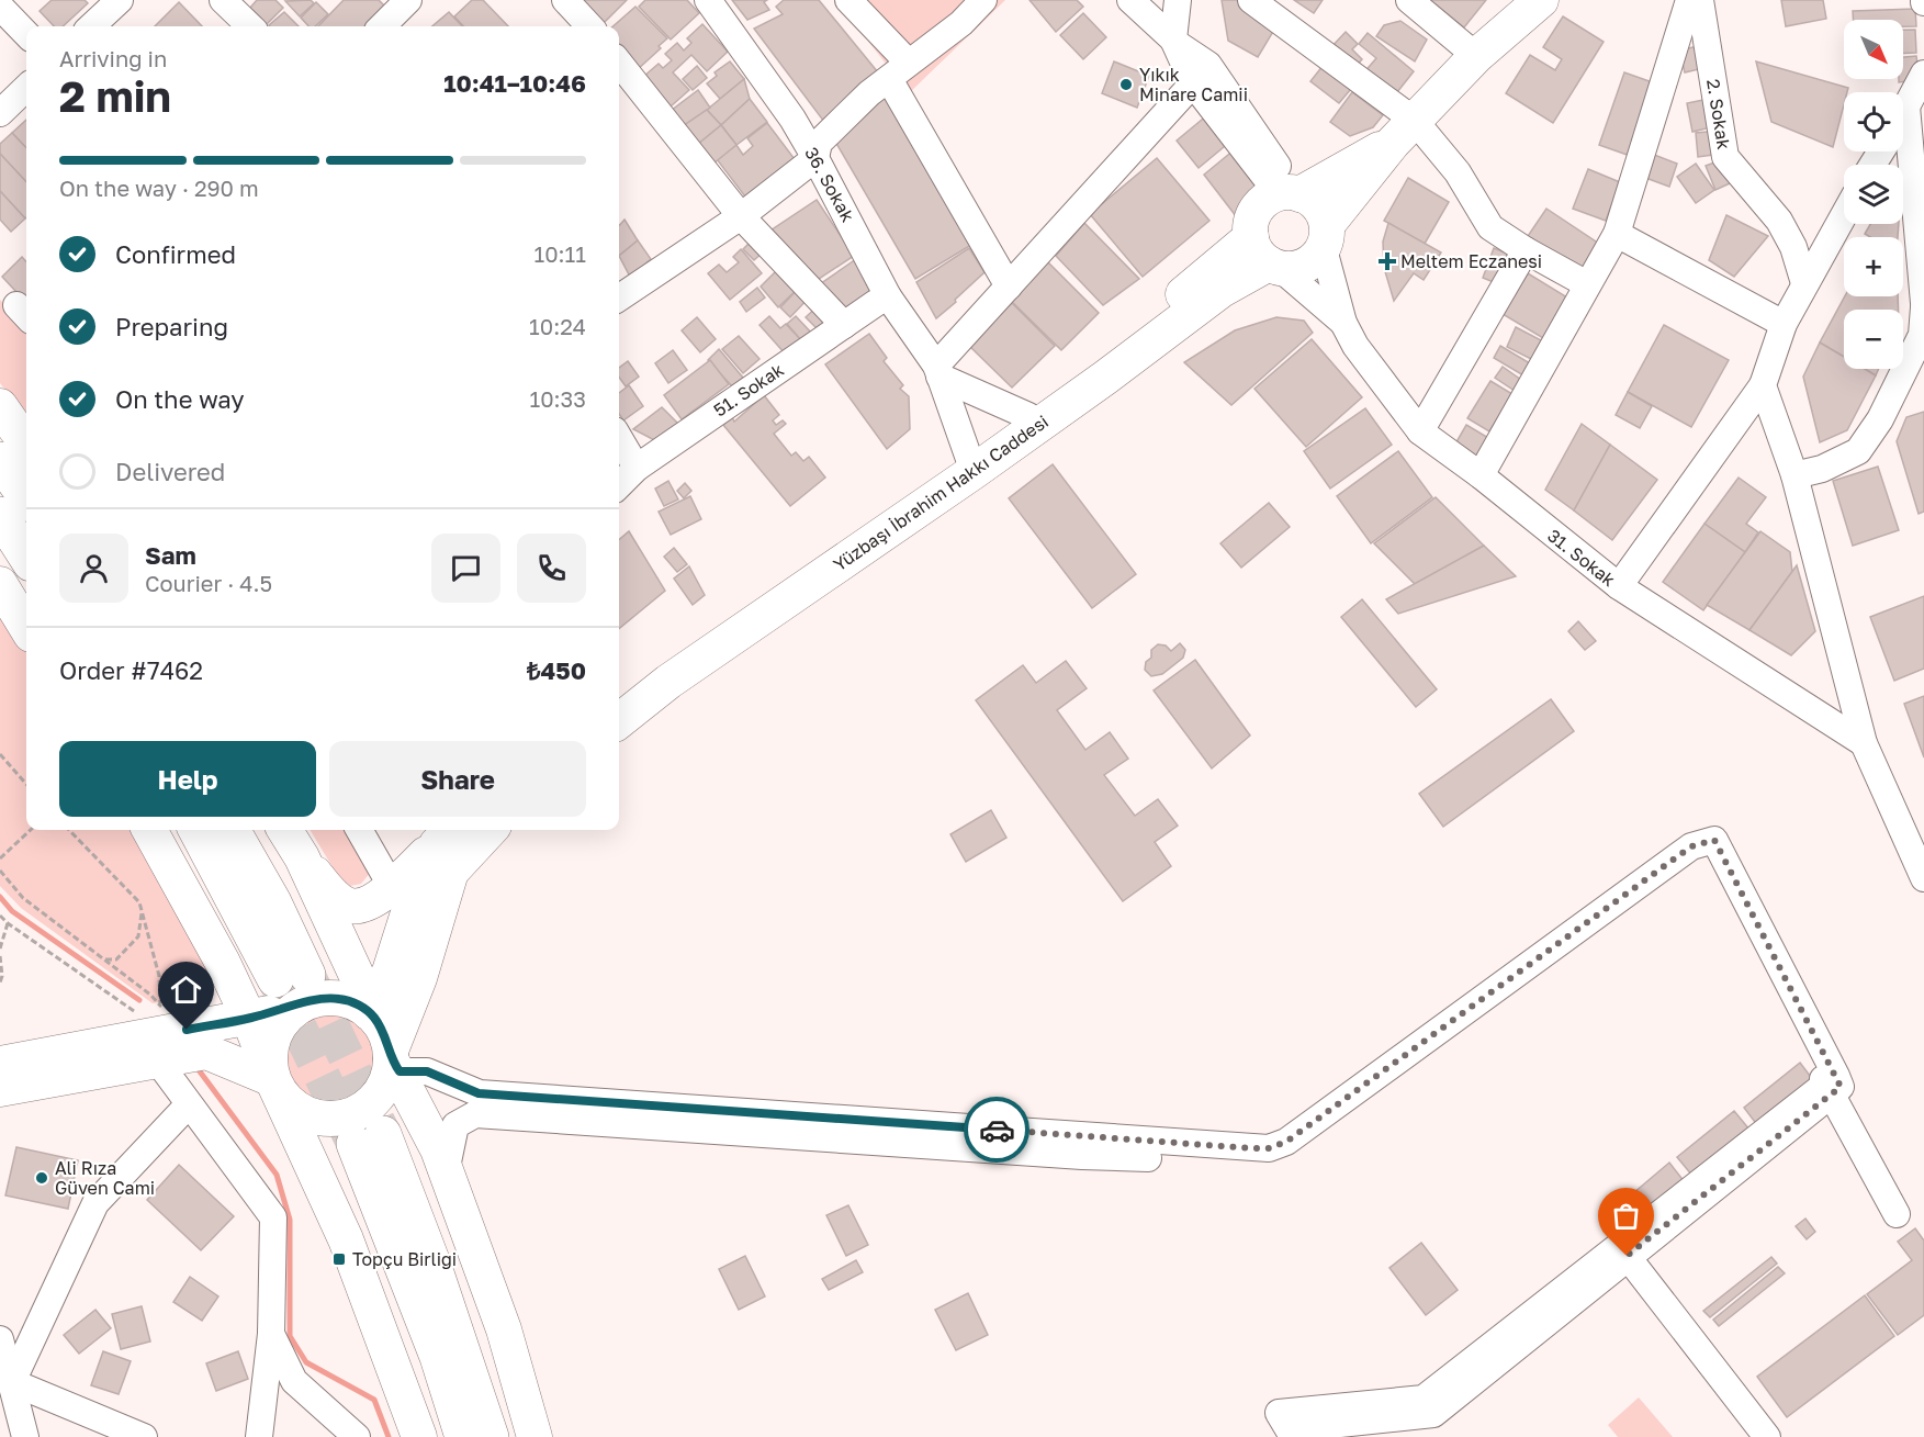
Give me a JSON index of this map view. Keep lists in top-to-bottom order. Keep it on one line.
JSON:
{"streets":{"main road":["Yüzbaşı İbrahim Hakkı Caddesi"],"street":["2. Sokak","36. Sokak","51. Sokak","31. Sokak"]},"crossings":[["36. Sokak","51. Sokak"],["36. Sokak","Yüzbaşı İbrahim Hakkı Caddesi"],["Yüzbaşı İbrahim Hakkı Caddesi","31. Sokak"]],"places":{"other":["Yıkık Minare Camii","Ali Rıza Güven Cami"],"health":["Meltem Eczanesi"],"transit":["Topçu Birliği"]},"north":"bottom right","page":{"map_buttons":["+","−"],"heading":["2 min","Arriving in","10:41–10:46"],"panel":["Sam","Courier · 4.5","Order #7462","₺450"],"bar":"On the way · 290 m","list":[["Confirmed","10:11"],["Preparing","10:24"],["On the way","10:33"],"Delivered"],"buttons":["Help","Share"]}}
